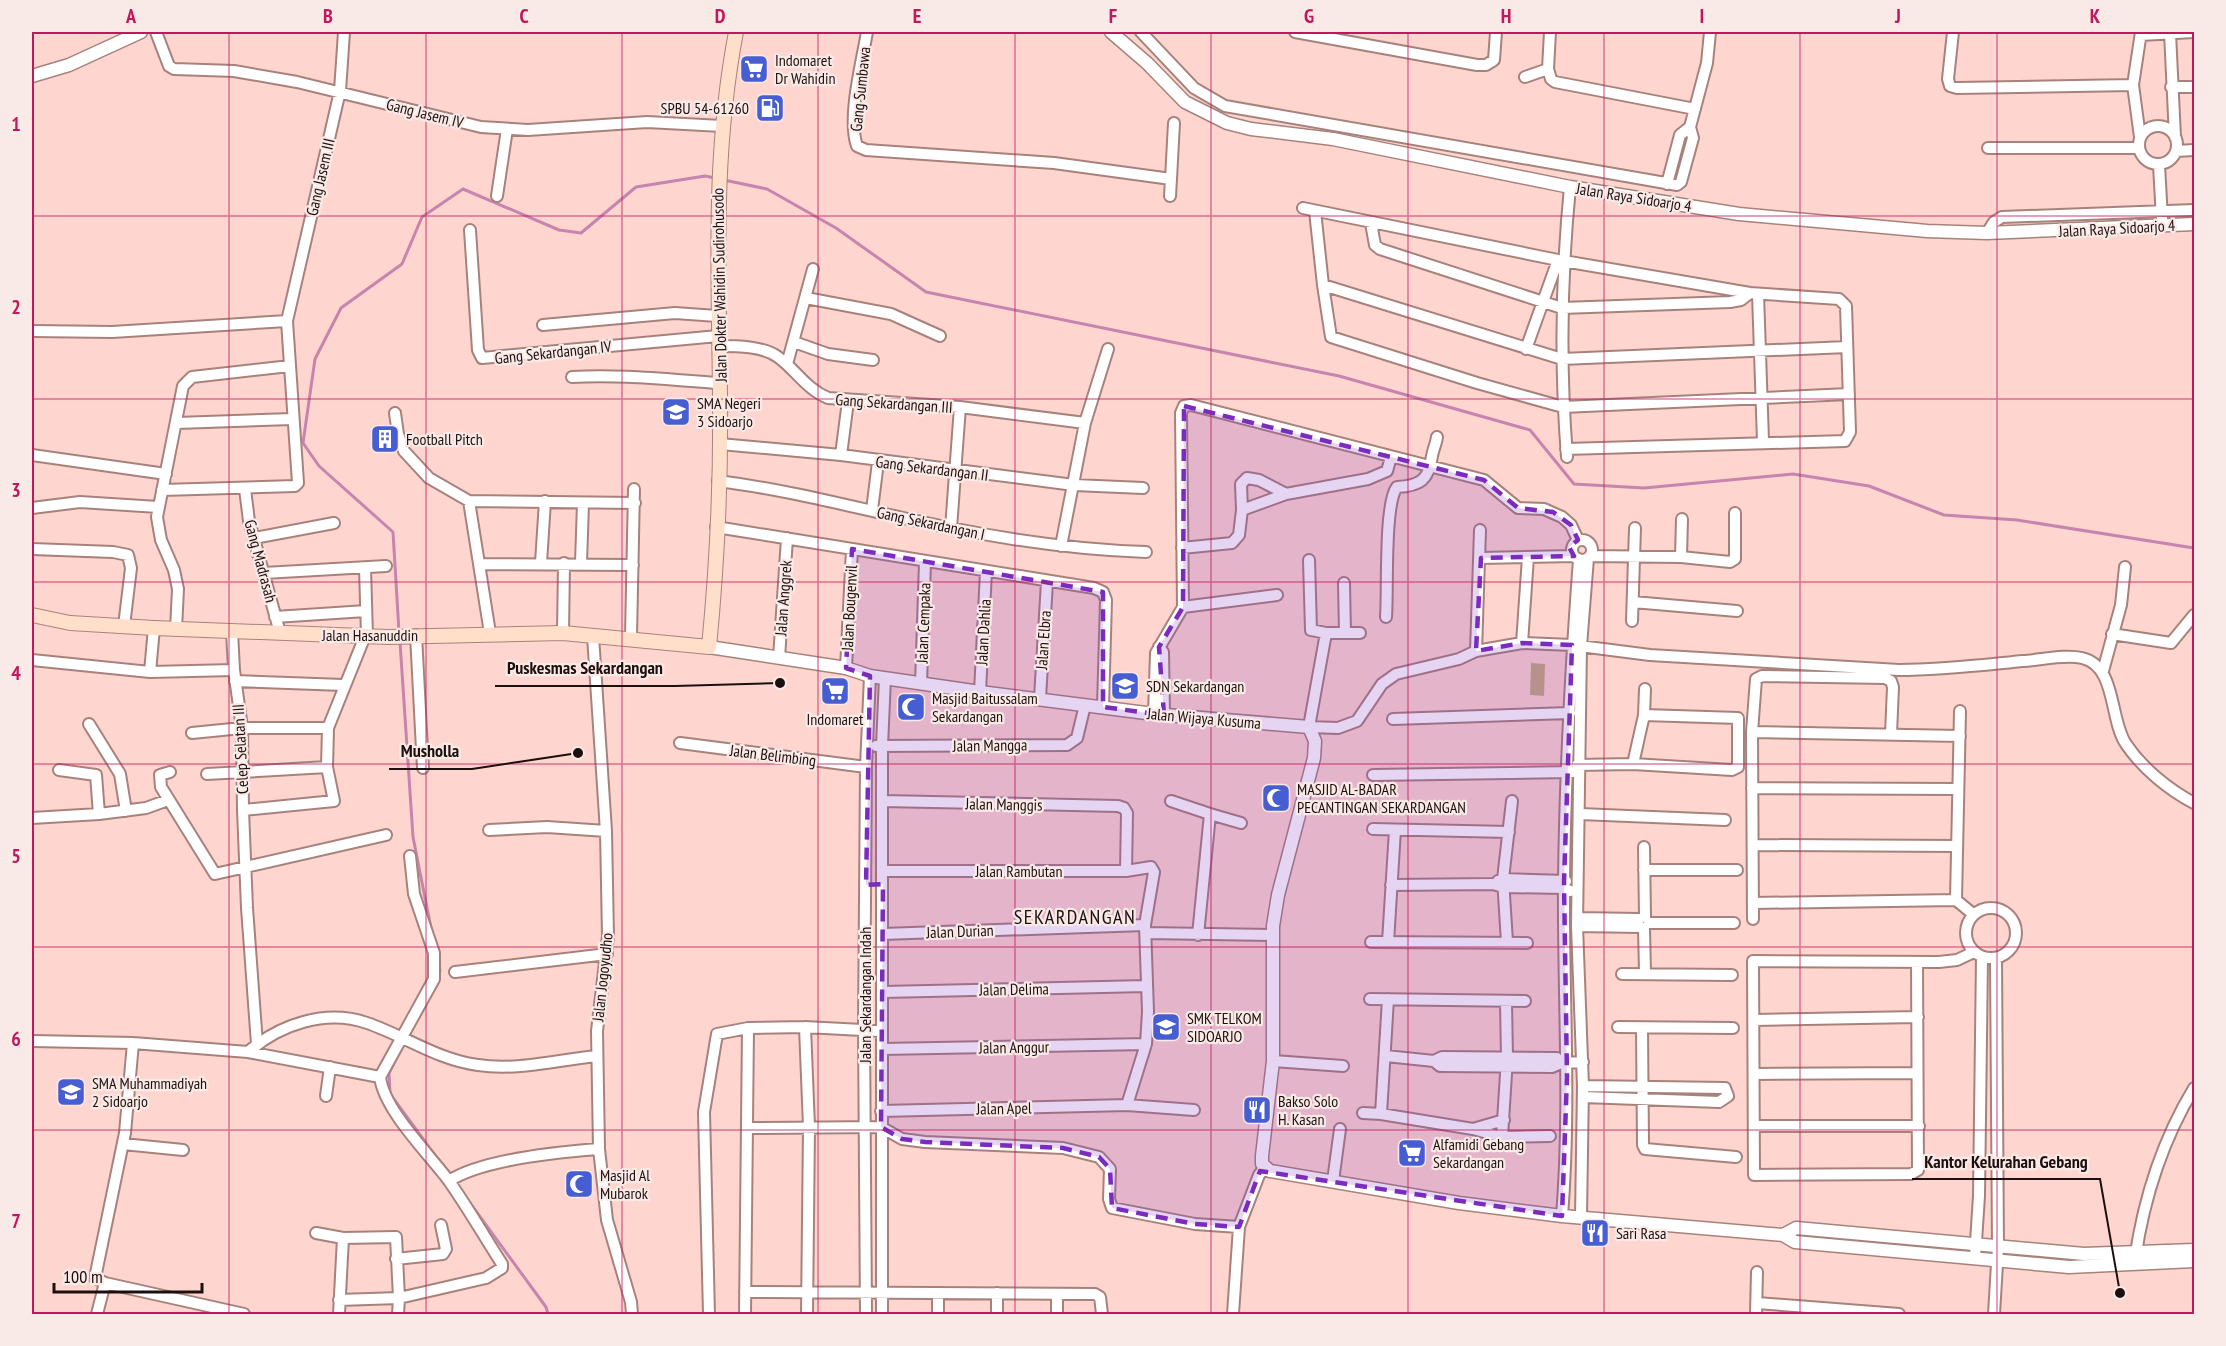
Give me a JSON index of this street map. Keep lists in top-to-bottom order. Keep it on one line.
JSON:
{"streets":{"main road":["Jalan Dokter Wahidin Sudirohusodo","Jalan Hasanuddin"],"street":["Gang Sumbawa","Gang Jasem IV","Gang Jasem III","Jalan Raya Sidoarjo 4","Gang Sekardangan IV","Gang Sekardangan III","Gang Sekardangan II","Gang Sekardangan I","Gang Madrasah","Jalan Anggrek","Jalan Bougenvil","Jalan Cempaka","Jalan Dahlia","Jalan Elbra","Jalan Wijaya Kusuma","Jalan Mangga","Celep Selatan III","Jalan Belimbing","Jalan Manggis","Jalan Rambutan","Jalan Durian","Jalan Jogoyudho","Jalan Delima","Jalan Sekardangan Indah","Jalan Anggur","Jalan Apel"]},"crossings":[["Gang Jasem IV","Gang Jasem III"],["Gang Jasem IV","Jalan Dokter Wahidin Sudirohusodo"],["Gang Jasem III","Gang Madrasah"],["Jalan Dokter Wahidin Sudirohusodo","Gang Sekardangan IV"],["Jalan Dokter Wahidin Sudirohusodo","Gang Sekardangan III"],["Jalan Dokter Wahidin Sudirohusodo","Gang Sekardangan II"],["Jalan Dokter Wahidin Sudirohusodo","Gang Sekardangan I"],["Jalan Dokter Wahidin Sudirohusodo","Jalan Hasanuddin"],["Jalan Dokter Wahidin Sudirohusodo","Jalan Wijaya Kusuma"],["Gang Sekardangan IV","Gang Sekardangan III"],["Gang Madrasah","Jalan Hasanuddin"],["Jalan Anggrek","Jalan Wijaya Kusuma"],["Jalan Bougenvil","Jalan Wijaya Kusuma"],["Jalan Cempaka","Jalan Wijaya Kusuma"],["Jalan Dahlia","Jalan Wijaya Kusuma"],["Jalan Hasanuddin","Jalan Wijaya Kusuma"],["Jalan Hasanuddin","Celep Selatan III"],["Jalan Hasanuddin","Jalan Jogoyudho"],["Jalan Elbra","Jalan Wijaya Kusuma"],["Jalan Wijaya Kusuma","Jalan Mangga"],["Jalan Wijaya Kusuma","Jalan Sekardangan Indah"],["Jalan Mangga","Jalan Sekardangan Indah"],["Jalan Belimbing","Jalan Sekardangan Indah"],["Jalan Manggis","Jalan Rambutan"],["Jalan Manggis","Jalan Sekardangan Indah"],["Jalan Rambutan","Jalan Durian"],["Jalan Rambutan","Jalan Sekardangan Indah"],["Jalan Durian","Jalan Sekardangan Indah"],["Jalan Delima","Jalan Sekardangan Indah"],["Jalan Sekardangan Indah","Jalan Anggur"],["Jalan Sekardangan Indah","Jalan Apel"]],"districts":["SEKARDANGAN"],"places":{"supermarket":["Indomaret Dr Wahidin","Indomaret","Alfamidi Gebang Sekardangan"],"fuel station":["SPBU 54-61260"],"school or university":["SMA Negeri 3 Sidoarjo","SDN Sekardangan","SMK TELKOM SIDOARJO","SMA Muhammadiyah 2 Sidoarjo"],"building":["Football Pitch"],"other":["Puskesmas Sekardangan","Musholla","Kantor Kelurahan Gebang"],"mosque":["Masjid Baitussalam Sekardangan","MASJID AL-BADAR PECANTINGAN SEKARDANGAN","Masjid Al Mubarok"],"restaurant":["Bakso Solo H. Kasan","Sari Rasa"]},"scale_bar":"100 m","grid":{"columns":["A","B","C","D","E","F","G","H","I","J","K"],"rows":["1","2","3","4","5","6","7"]}}
